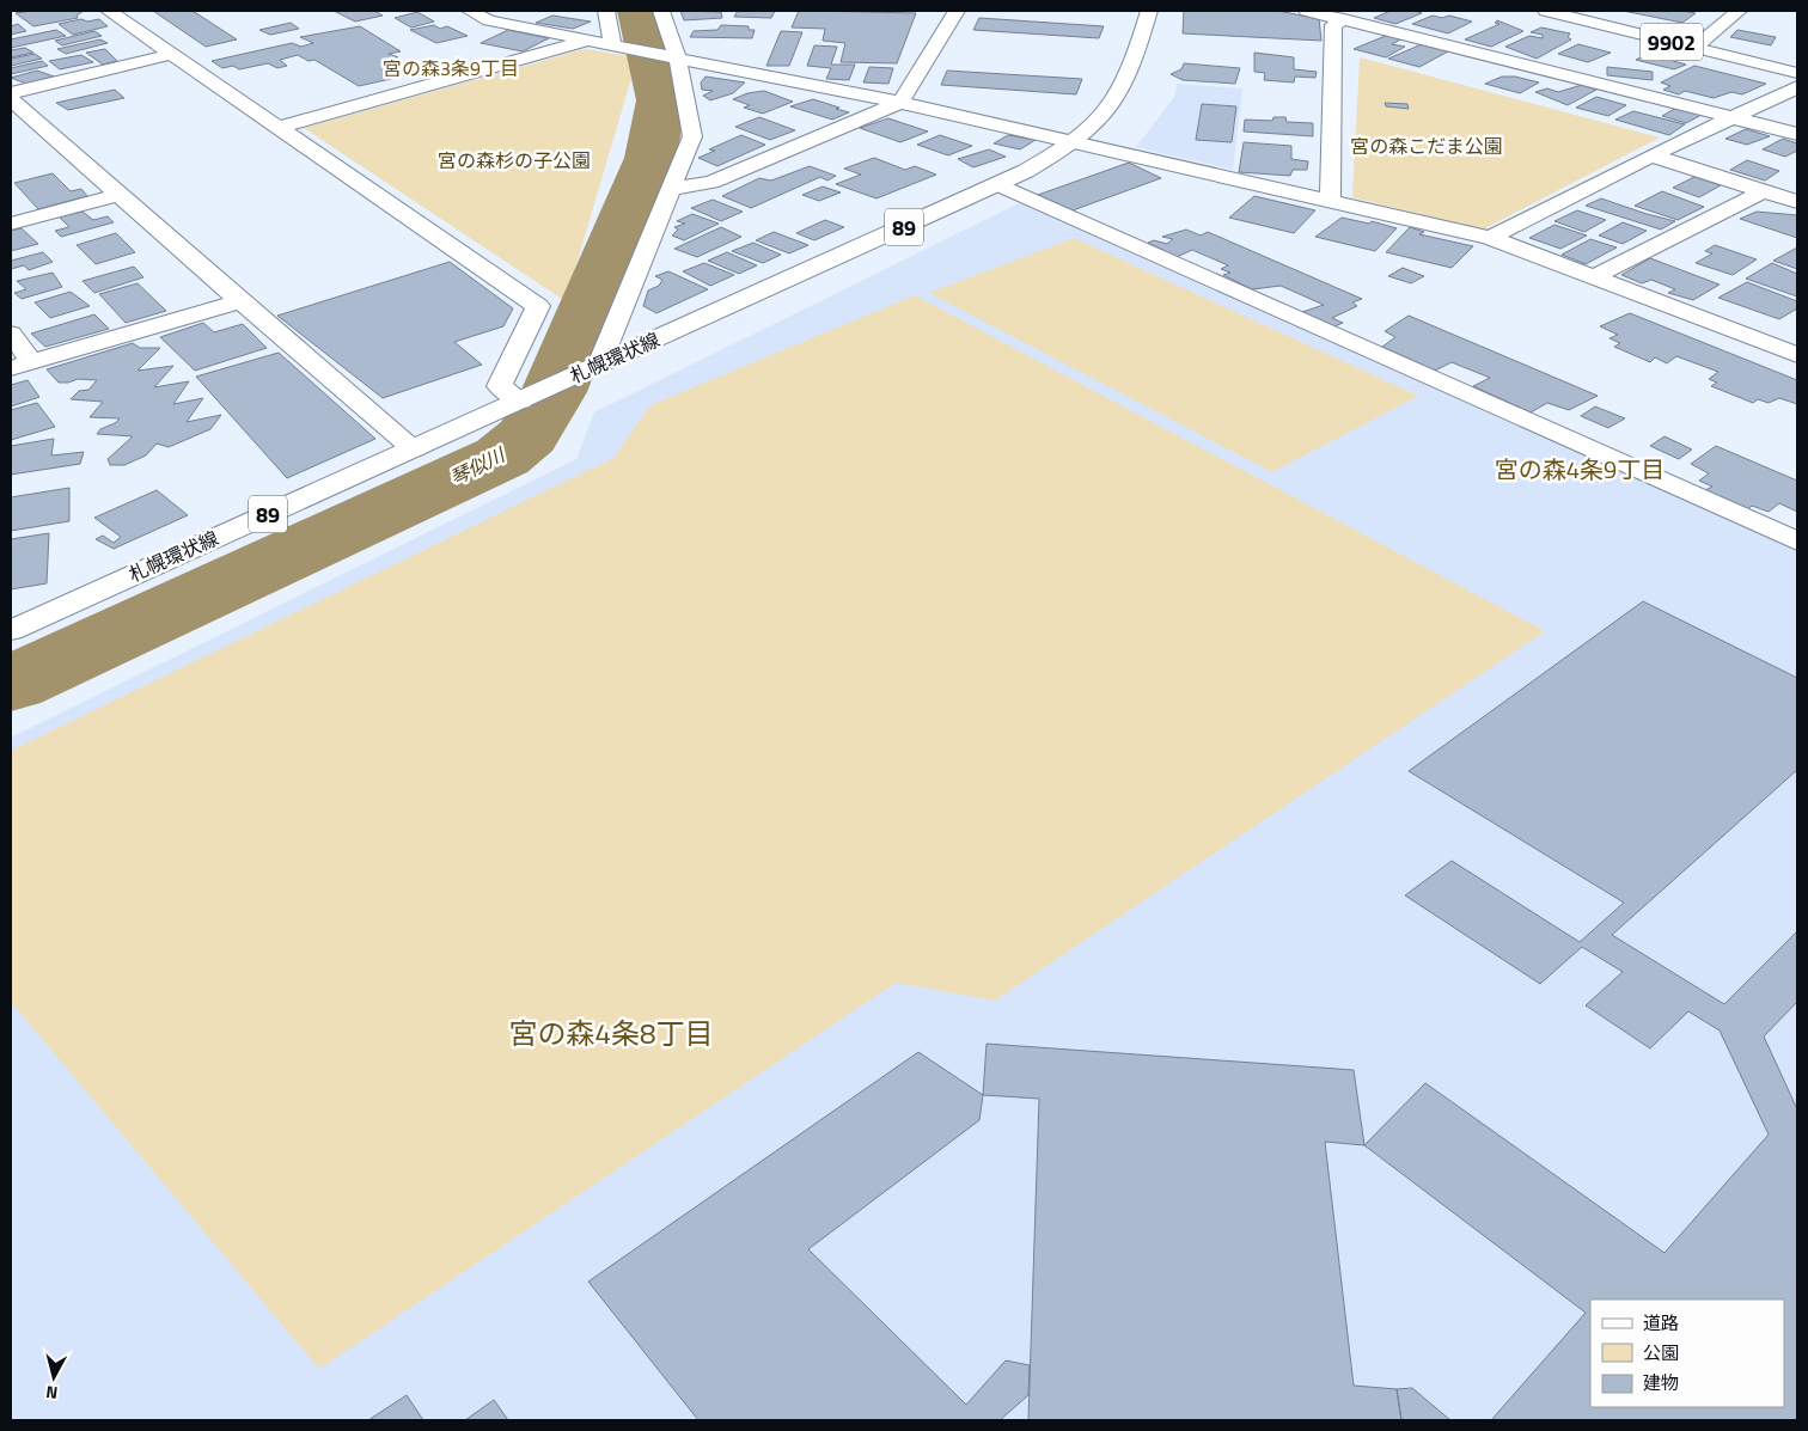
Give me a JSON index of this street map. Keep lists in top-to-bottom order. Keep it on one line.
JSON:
{"streets":{"street":["9902","89","札幌環状線"]},"districts":["宮の森3条9丁目","宮の森4条9丁目","宮の森4条8丁目"],"water":["琴似川"],"parks":["宮の森こだま公園","宮の森杉の子公園"],"legend":["道路","公園","建物"],"north":"bottom"}
